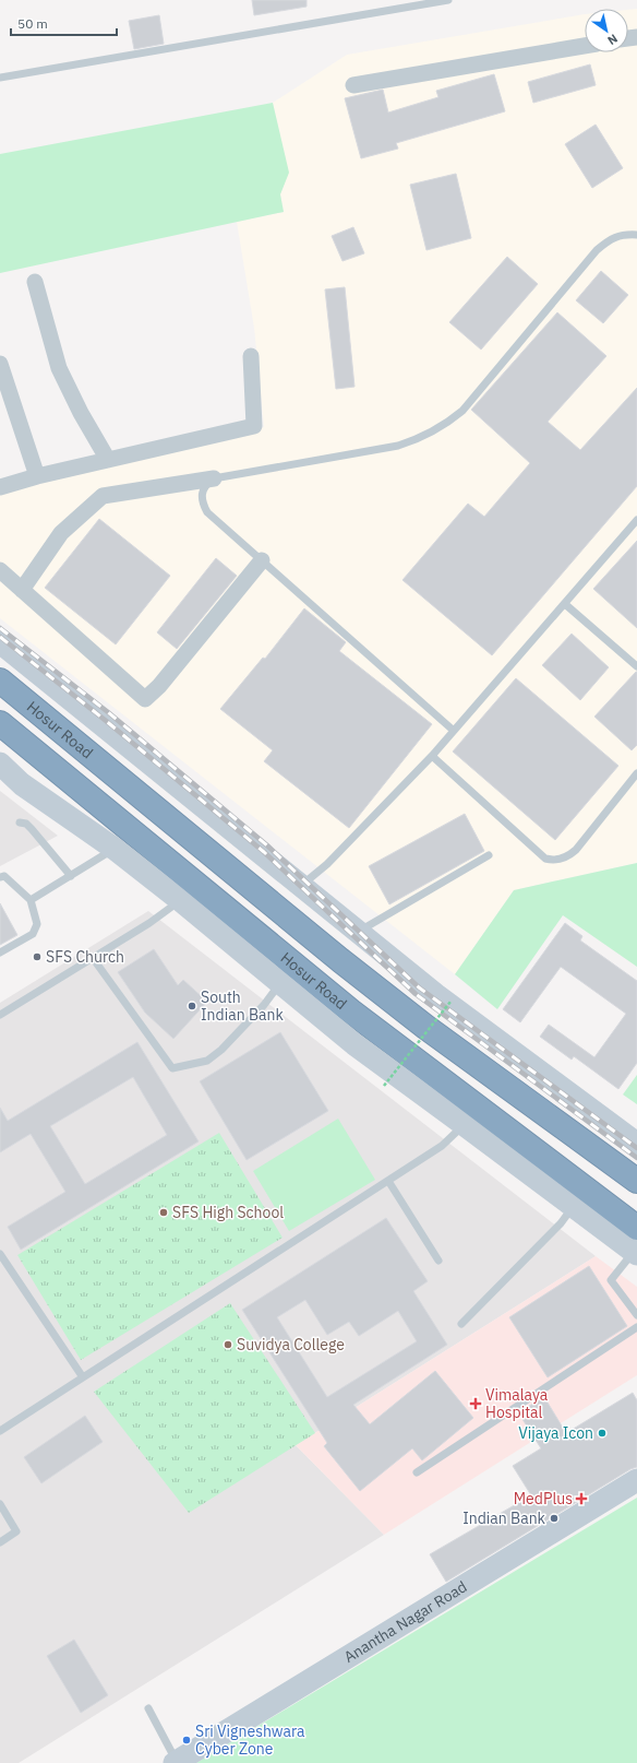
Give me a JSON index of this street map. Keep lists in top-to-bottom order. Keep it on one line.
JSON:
{"streets":{"highway":["Hosur Road"],"street":["Anantha Nagar Road"]},"places":{"other":["SFS Church","South Indian Bank","SFS High School","Suvidya College","Vijaya Icon","Indian Bank","Sri Vigneshwara Cyber Zone"],"health":["Vimalaya Hospital","MedPlus"]},"scale_bar":"50 m","north":"bottom right"}
